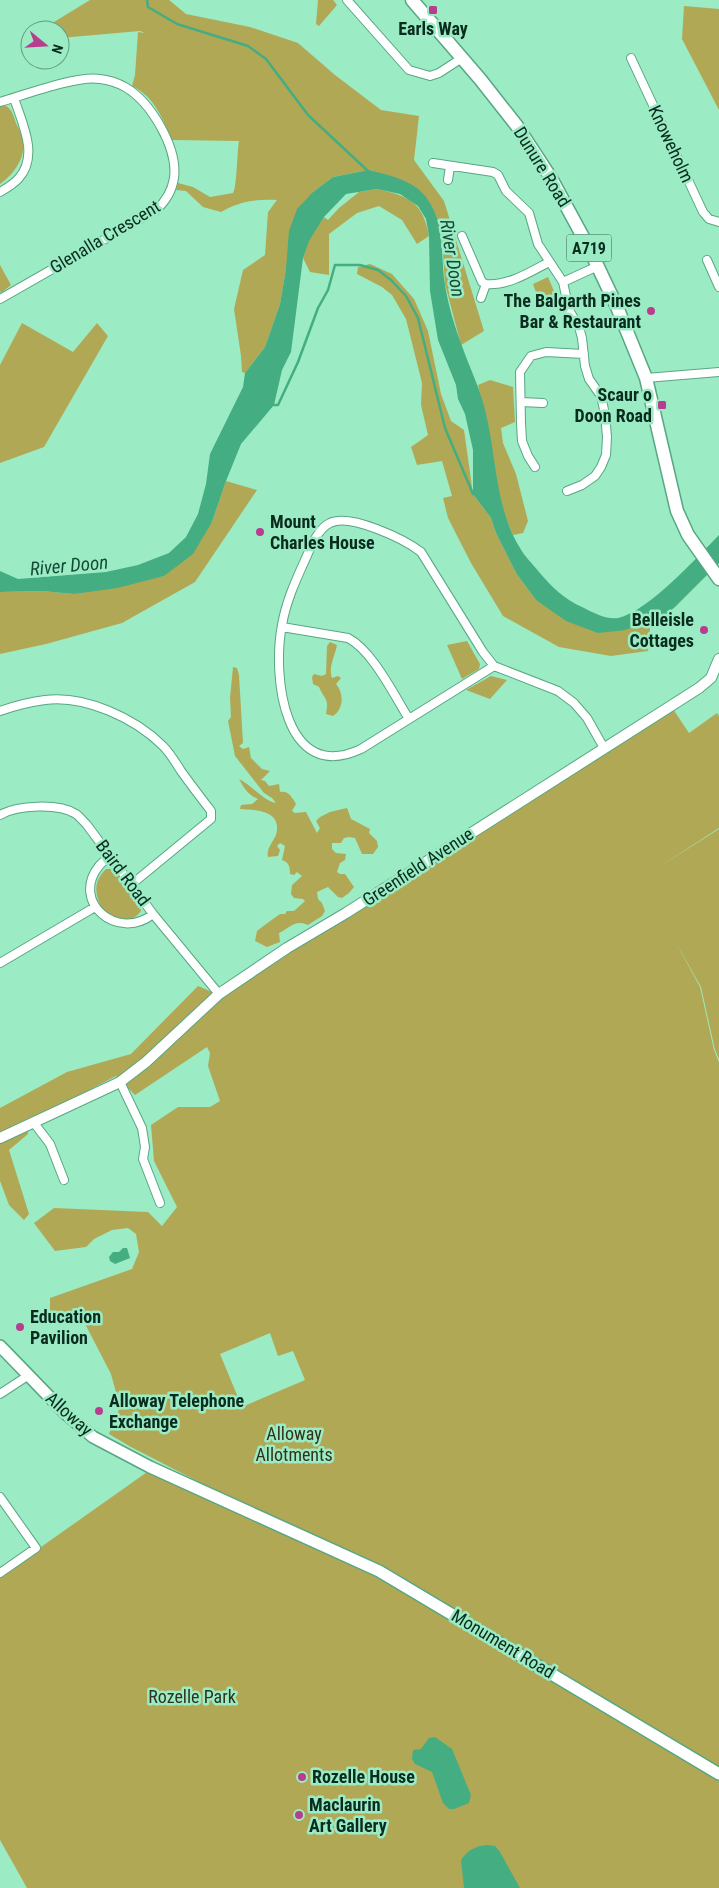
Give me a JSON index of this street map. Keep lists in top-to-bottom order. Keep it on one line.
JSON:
{"streets":{"main road":["Dunure Road","A719","Alloway","Monument Road"],"street":["Knoweholm","Glenalla Crescent","Greenfield Avenue","Baird Road"]},"crossings":[["Greenfield Avenue","Baird Road"],["Alloway","Monument Road"]],"water":["River Doon"],"parks":["Alloway Allotments","Rozelle Park"],"places":{"transit":["Earls Way","Scaur o Doon Road"],"other":["The Balgarth Pines Bar & Restaurant","Mount Charles House","Belleisle Cottages","Education Pavilion","Alloway Telephone Exchange","Rozelle House","Maclaurin Art Gallery"]},"north":"right"}
